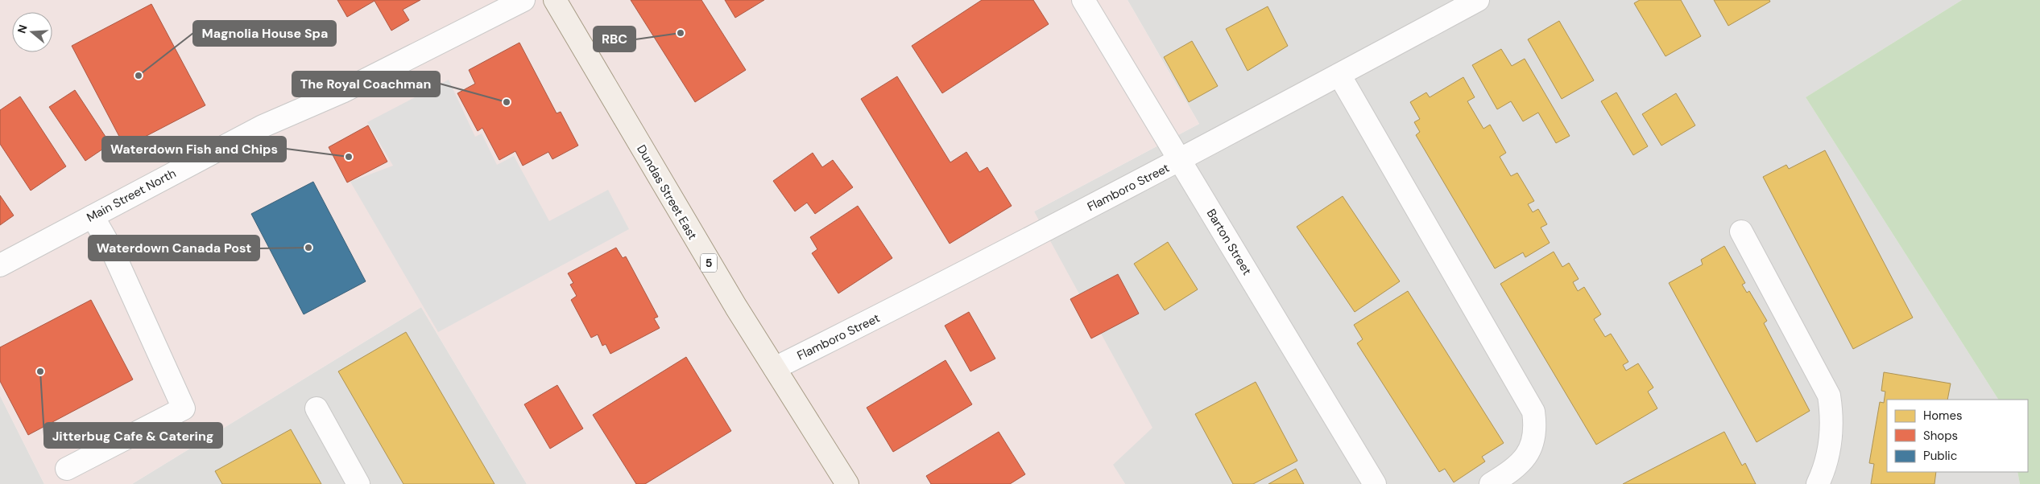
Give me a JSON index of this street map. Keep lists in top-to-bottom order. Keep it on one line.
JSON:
{"streets":{"main road":["Dundas Street East","5"],"street":["Flamboro Street","Main Street North","Barton Street"]},"crossings":[["Flamboro Street","Dundas Street East"],["Flamboro Street","Barton Street"]],"places":["RBC","Magnolia House Spa","The Royal Coachman","Waterdown Fish and Chips","Waterdown Canada Post","Jitterbug Cafe & Catering"],"legend":["Homes","Shops","Public"],"north":"left"}
